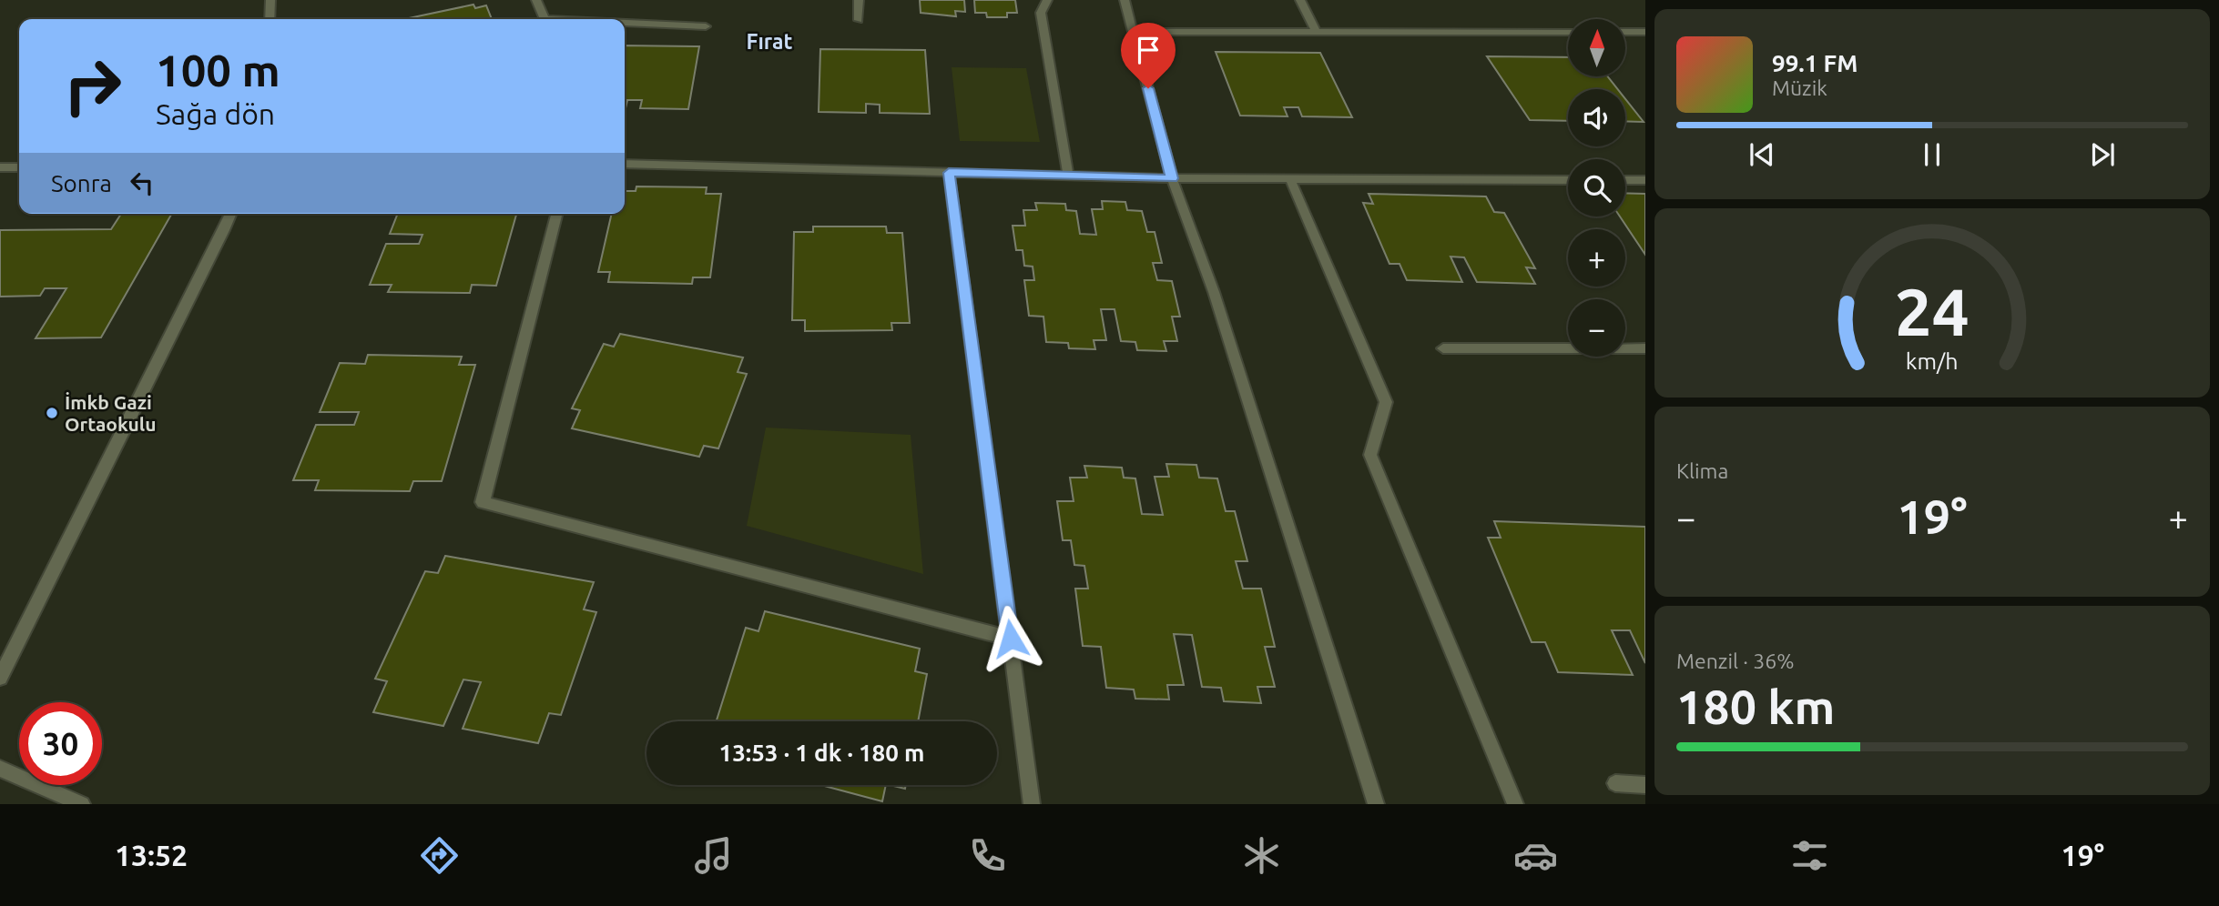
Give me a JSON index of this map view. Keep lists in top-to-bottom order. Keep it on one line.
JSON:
{"districts":["Fırat"],"places":["İmkb Gazi Ortaokulu"],"north":"top","page":{"map_buttons":["+","−"],"turn":["100 m","Sağa dön"],"song":["99.1 FM","Müzik"],"then":"Sonra","tile":["Klima",["Menzil · 36%","180 km"]],"heat":["−","19°","+"],"limit":"30","trip":"13:53 · 1 dk · 180 m","tabs":["13:52","19°"],"gauge":["24","km/h"]}}
